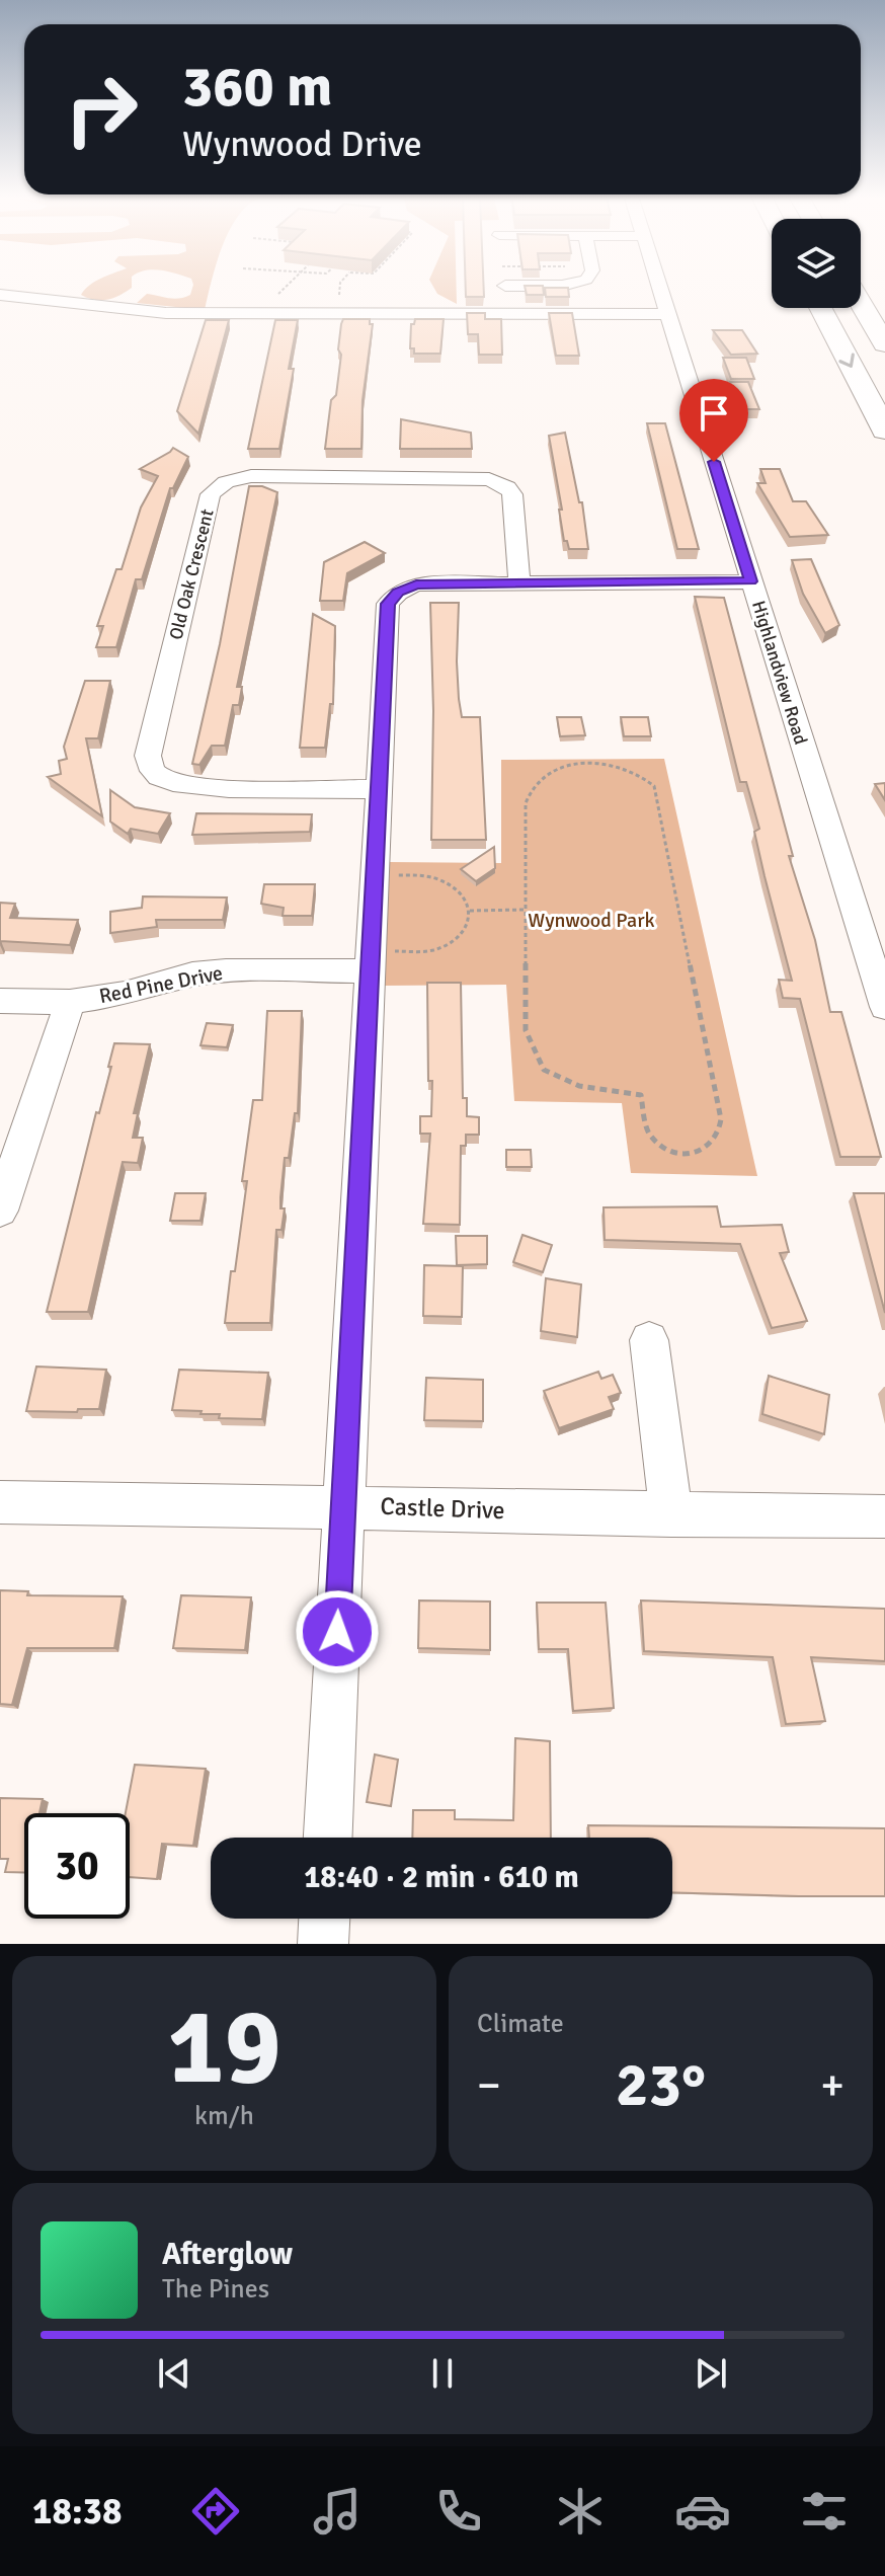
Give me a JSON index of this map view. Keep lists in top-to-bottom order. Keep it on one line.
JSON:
{"streets":{"street":["Old Oak Crescent","Highlandview Road","Red Pine Drive","Castle Drive"]},"parks":["Wynwood Park"],"page":{"turn":["360 m","Wynwood Drive"],"limit":"30","trip":"18:40 · 2 min · 610 m","tile":[["19","km/h"],"Climate"],"heat":["−","23°","+"],"song":["Afterglow","The Pines"],"tabs":"18:38"}}
